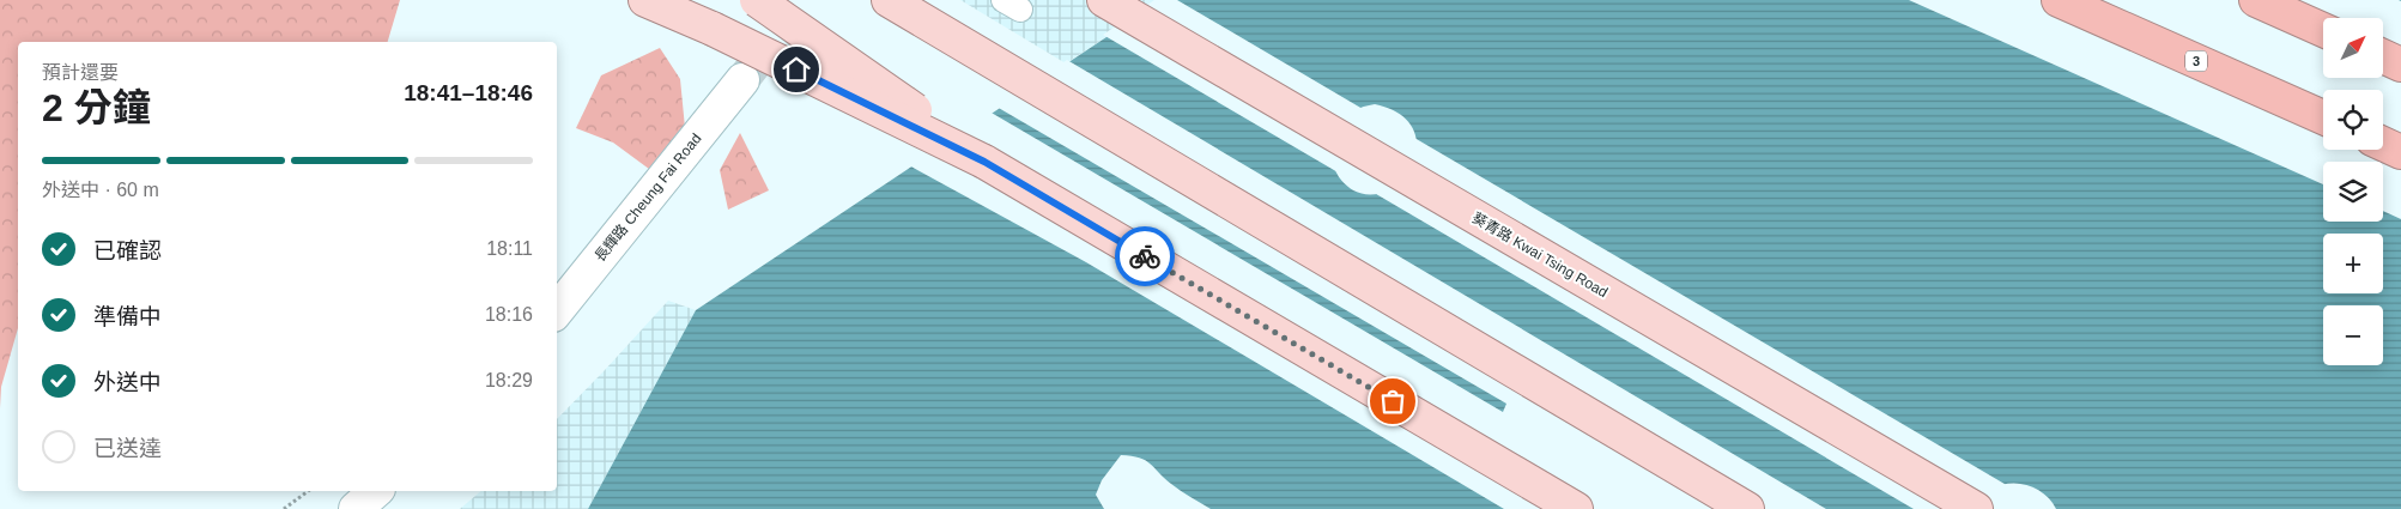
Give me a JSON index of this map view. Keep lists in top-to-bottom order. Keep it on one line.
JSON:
{"streets":{"highway":["3"],"main road":["葵青路 Kwai Tsing Road"],"street":["長輝路 Cheung Fai Road"]},"north":"top right","page":{"map_buttons":["+","−"],"heading":["2 分鐘","預計還要","18:41–18:46"],"bar":"外送中 · 60 m","list":[["已確認","18:11"],["準備中","18:16"],["外送中","18:29"],"已送達"]}}
